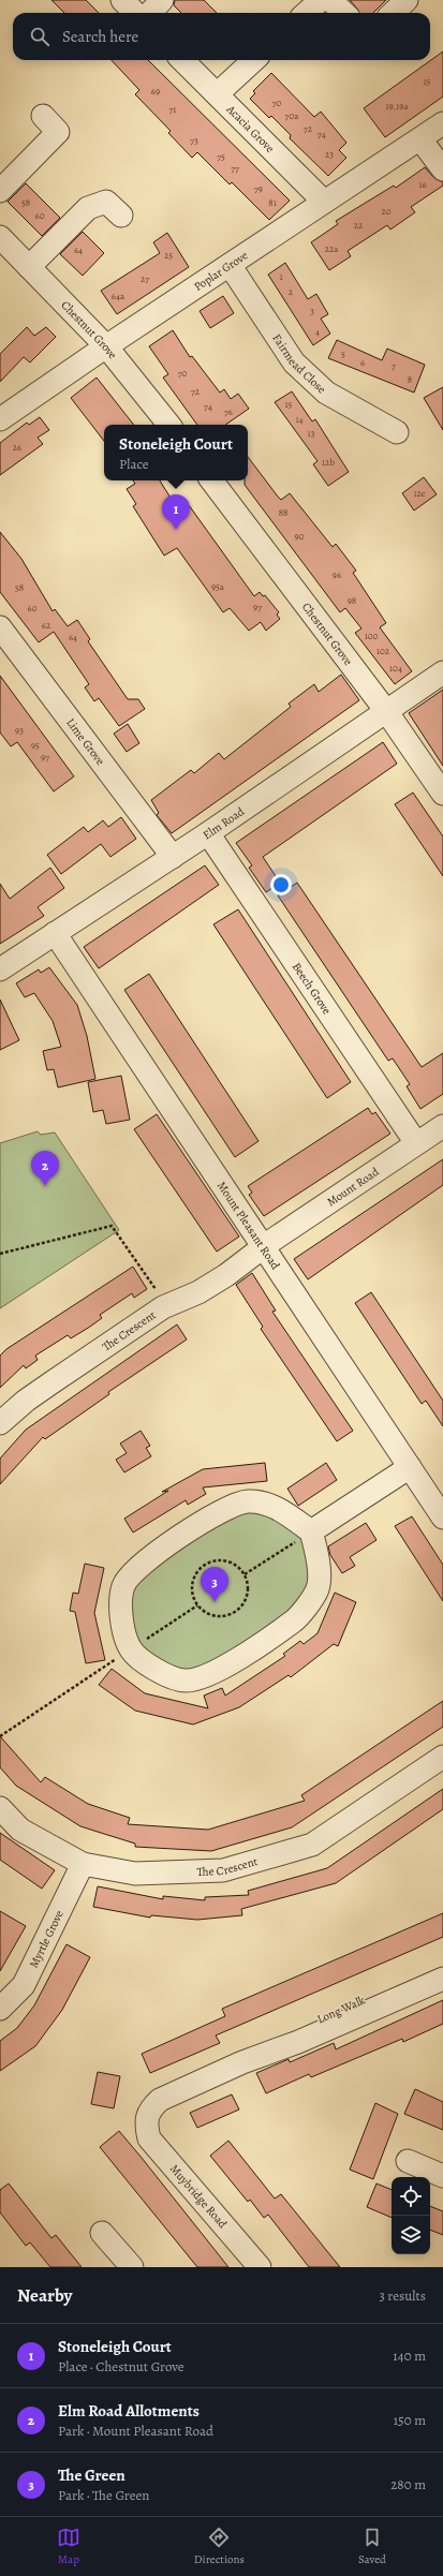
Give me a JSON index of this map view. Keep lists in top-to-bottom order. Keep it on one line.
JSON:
{"streets":{"street":["Acacia Grove","Poplar Grove","Chestnut Grove","Fairmead Close","Lime Grove","Elm Road","Beech Grove","Mount Road","Mount Pleasant Road","The Crescent","Myrtle Grove","Long Walk","Muybridge Road"]},"crossings":[["Acacia Grove","Poplar Grove"],["Poplar Grove","Chestnut Grove"],["Poplar Grove","Fairmead Close"],["Chestnut Grove","Elm Road"],["Lime Grove","Elm Road"],["Elm Road","Beech Grove"],["Elm Road","Mount Pleasant Road"],["Beech Grove","Mount Road"],["Mount Road","Mount Pleasant Road"],["Mount Road","The Crescent"],["Mount Pleasant Road","The Crescent"],["The Crescent","Myrtle Grove"],["Long Walk","Muybridge Road"]],"house_numbers":["15","69","70","19,19a","71","70a","72","74","73","23","75","77","16","79","58","81","20","60","22","22a","64","25","1","27","2","64a","3","4","5","6","7","70","8","72","15","74","76","14","13","26","12b","12c","88","90","96","95a","58","98","97","60","62","100","64","102","104","93","95","97"],"page":{"search":"Search here","popup":["Stoneleigh Court","Place"],"pins":["1","2","3"],"heading":["Nearby","3 results"],"list":[{"mark":"1","name":"Stoneleigh Court","note":"Place · Chestnut Grove","value":"140 m"},{"mark":"2","name":"Elm Road Allotments","note":"Park · Mount Pleasant Road","value":"150 m"},{"mark":"3","name":"The Green","note":"Park · The Green","value":"280 m"}],"nav":["Map","Directions","Saved"]}}
